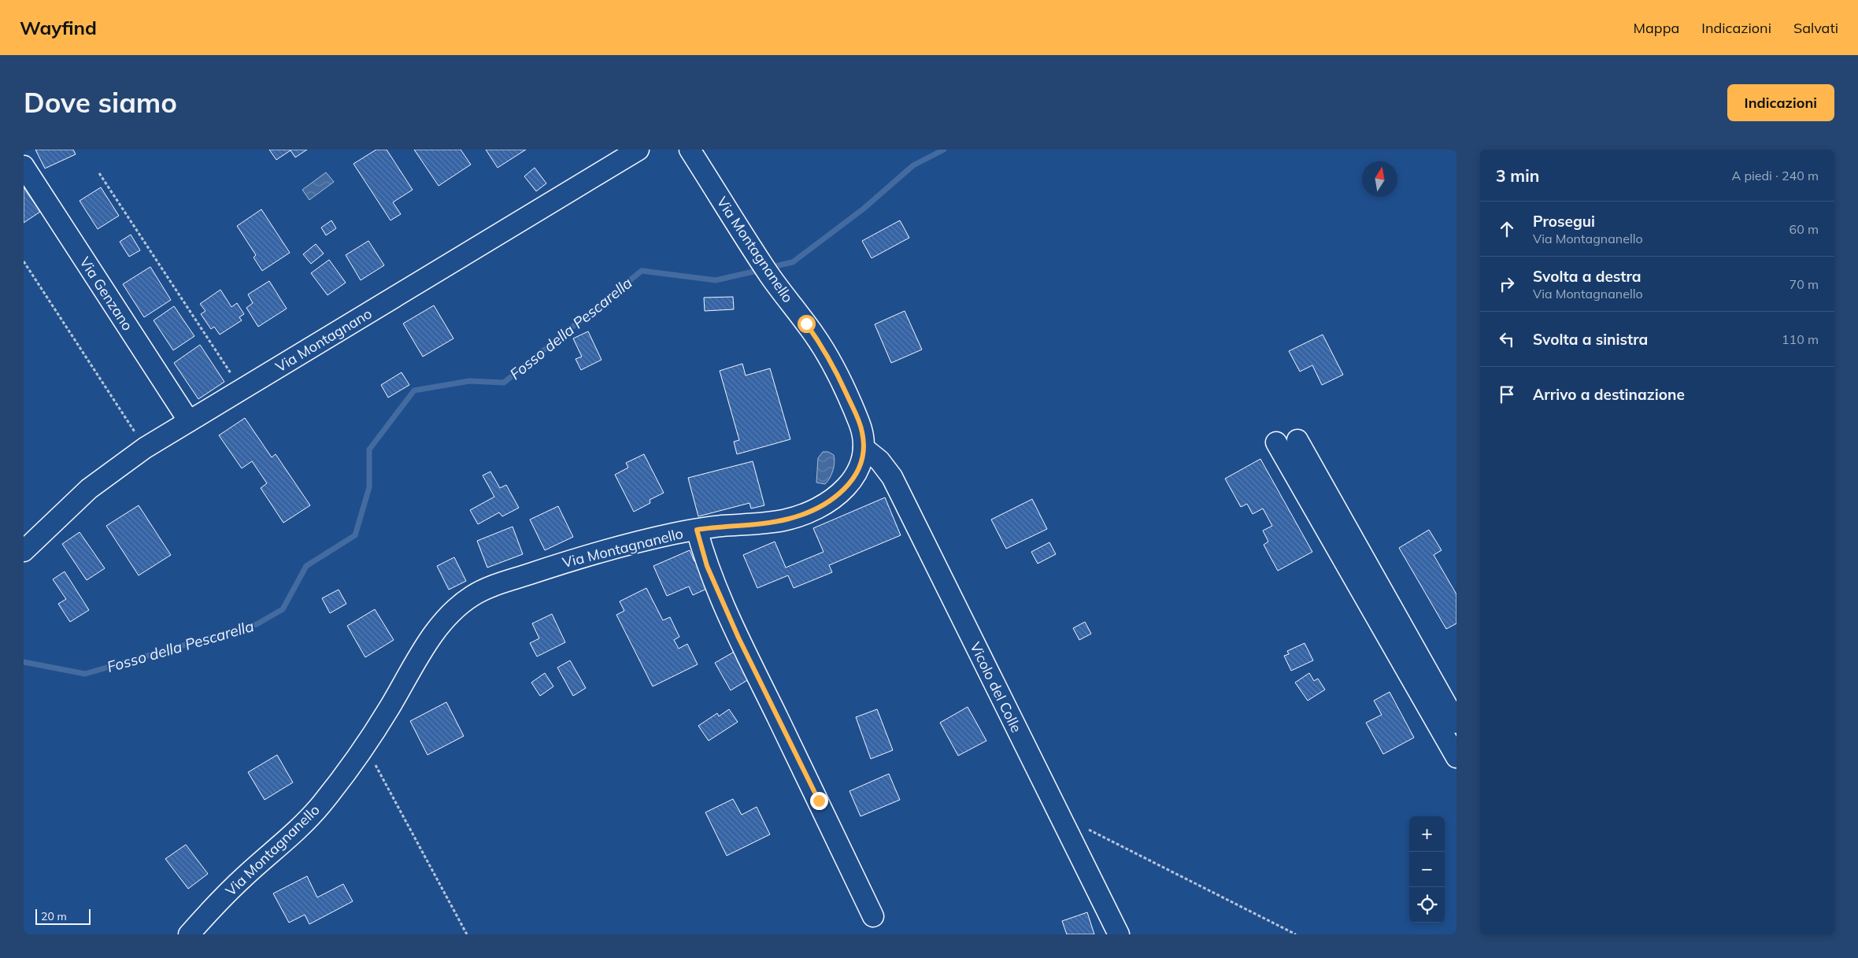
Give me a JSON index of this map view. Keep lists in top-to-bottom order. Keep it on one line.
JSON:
{"streets":{"street":["Via Montagnanello","Via Genzano","Via Montagnano","Vicolo del Colle"]},"crossings":[["Via Montagnanello","Vicolo del Colle"],["Via Genzano","Via Montagnano"]],"water":["Fosso della Pescarella"],"scale_bar":"20 m","north":"top","page":{"header":"Wayfind","nav":["Mappa","Indicazioni","Salvati"],"buttons":"Indicazioni","title":"Dove siamo","heading":["3 min","A piedi · 240 m"],"list":[["Prosegui","Via Montagnanello","60 m"],["Svolta a destra","Via Montagnanello","70 m"],["Svolta a sinistra","110 m"],"Arrivo a destinazione"],"map_buttons":["+","−"],"scale":"20 m"}}
